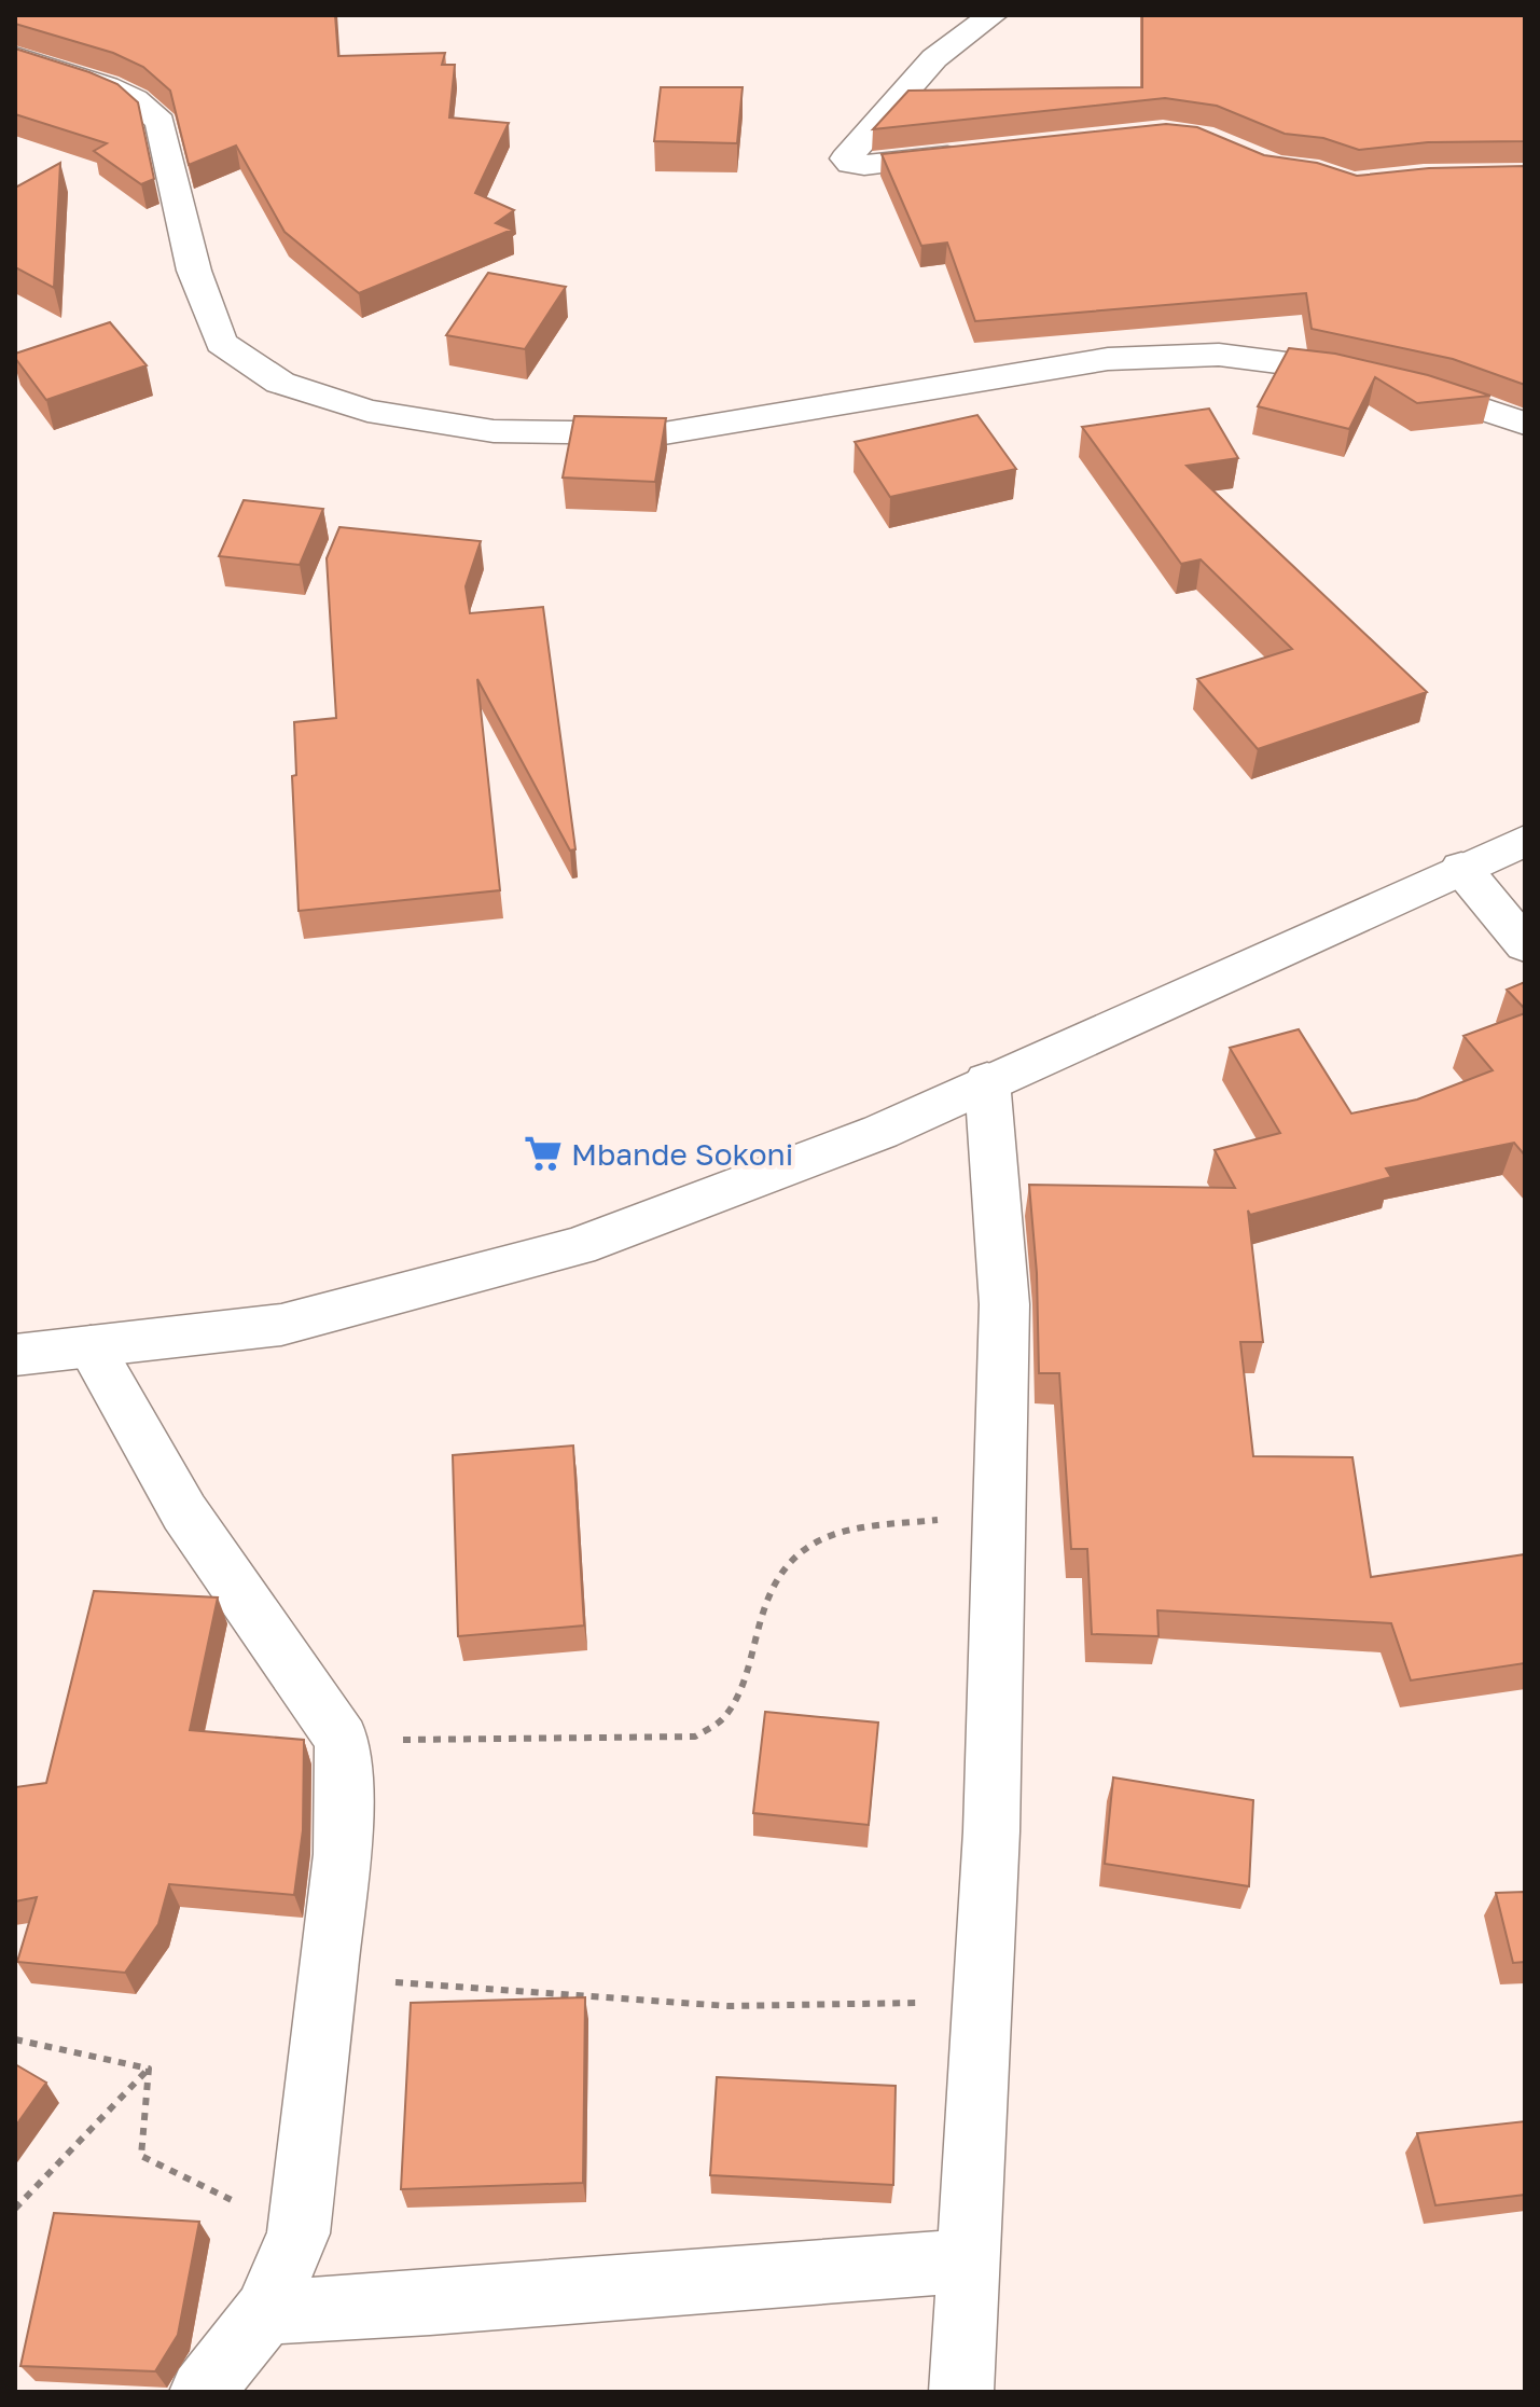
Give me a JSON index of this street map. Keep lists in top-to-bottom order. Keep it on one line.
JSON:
{"places":{"supermarket":["Mbande Sokoni"]}}
